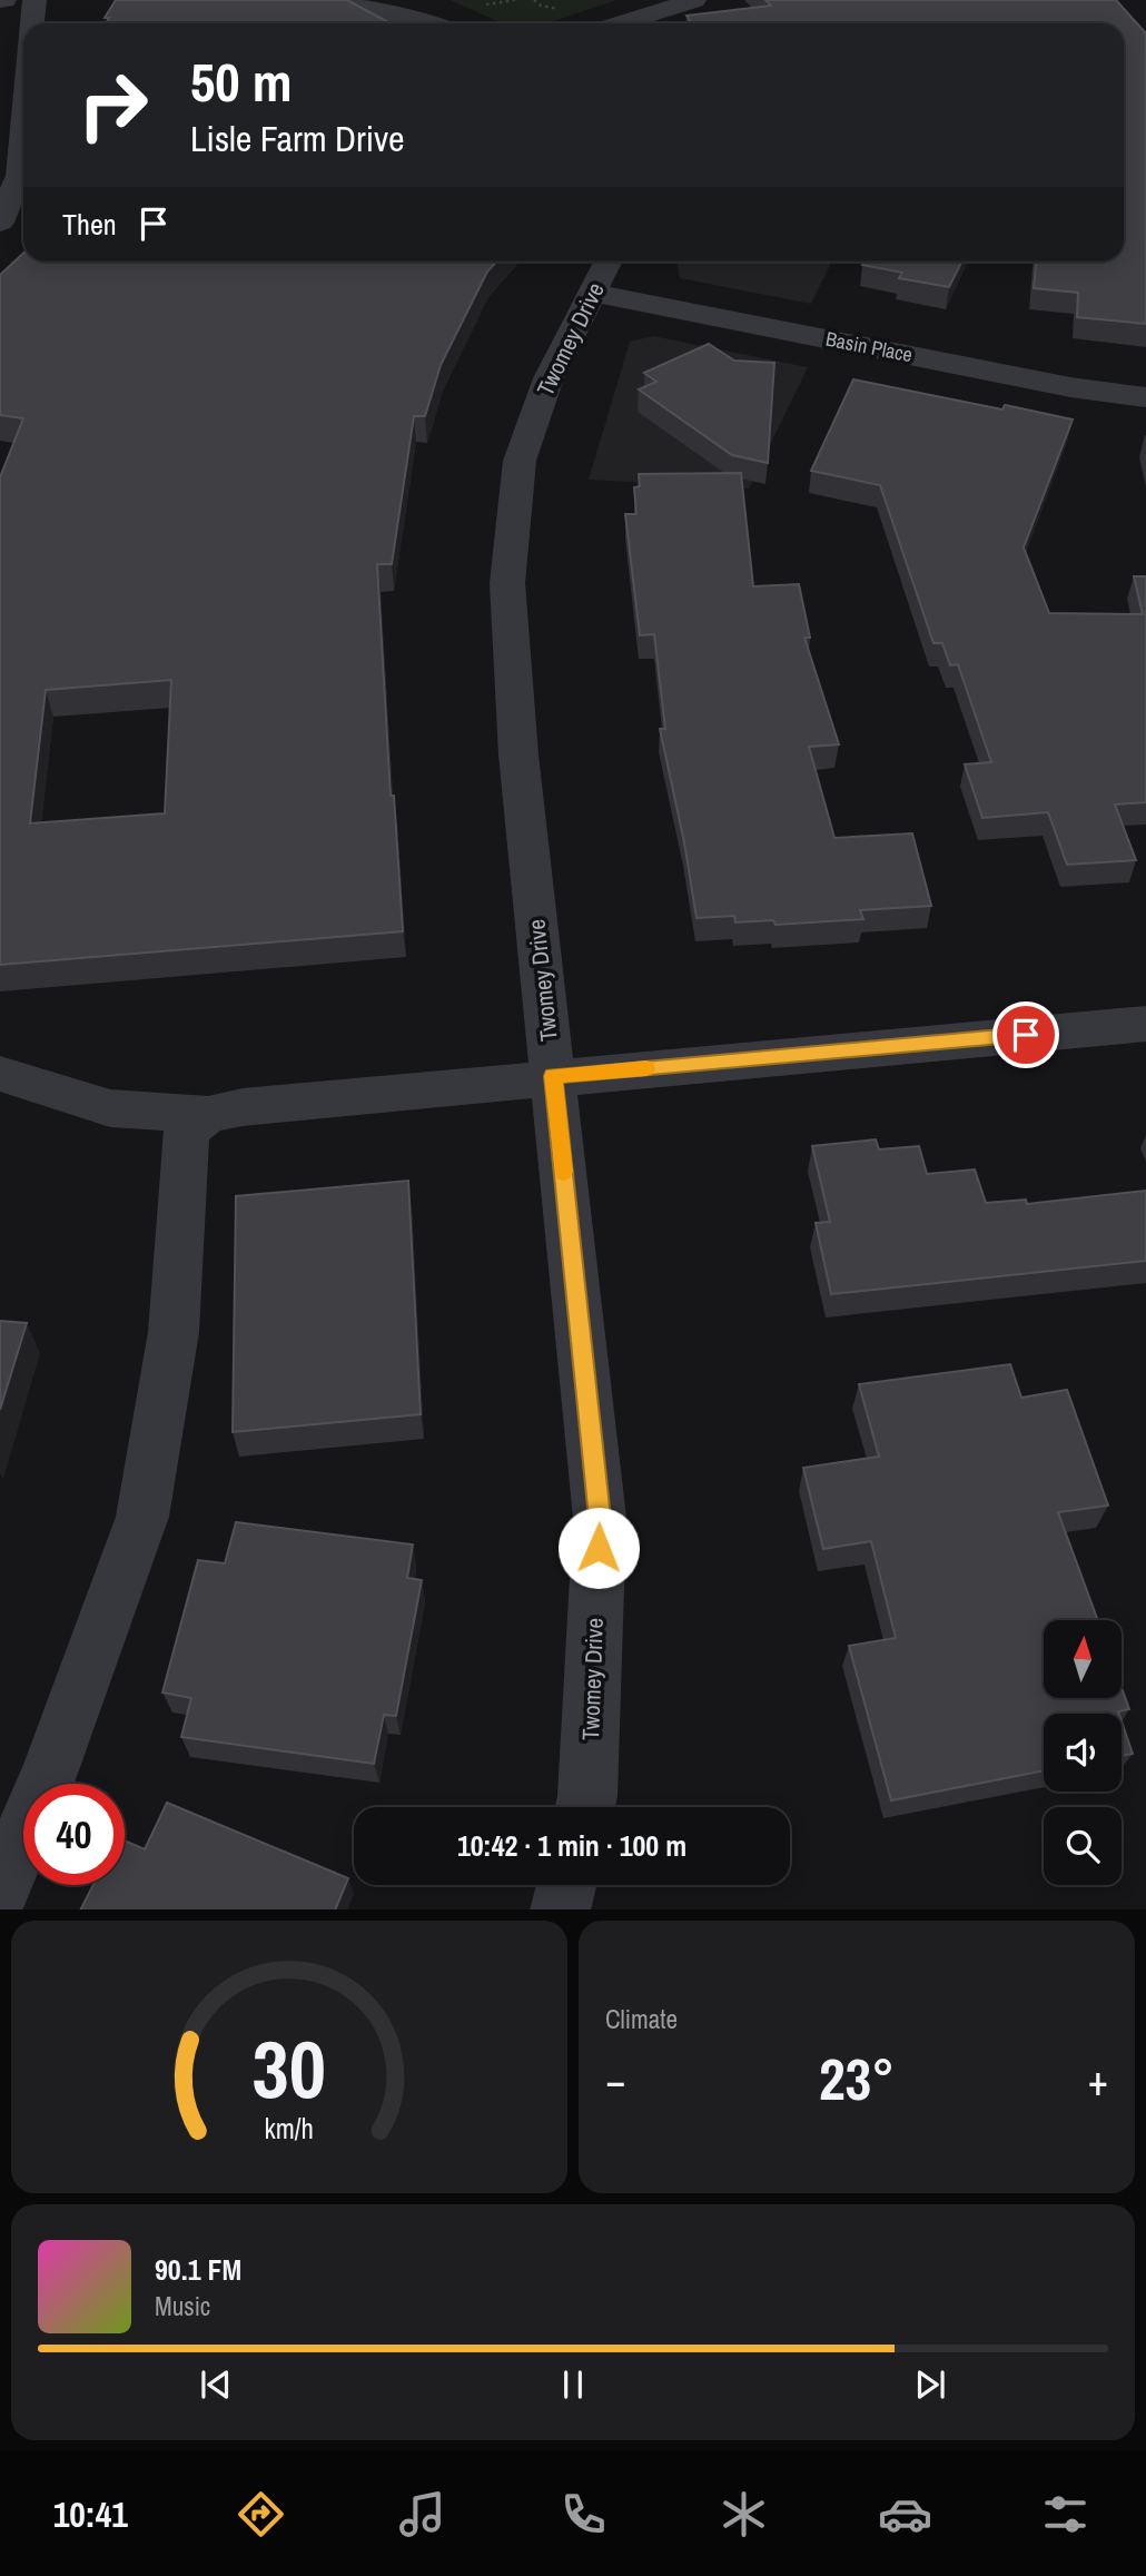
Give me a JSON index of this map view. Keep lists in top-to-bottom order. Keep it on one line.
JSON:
{"streets":{"street":["Twomey Drive","Basin Place"]},"crossings":[["Twomey Drive","Basin Place"]],"north":"top","page":{"turn":["50 m","Lisle Farm Drive"],"then":"Then","limit":"40","trip":"10:42 · 1 min · 100 m","tile":"Climate","heat":["−","23°","+"],"song":["90.1 FM","Music"],"tabs":"10:41","gauge":["30","km/h"]}}
